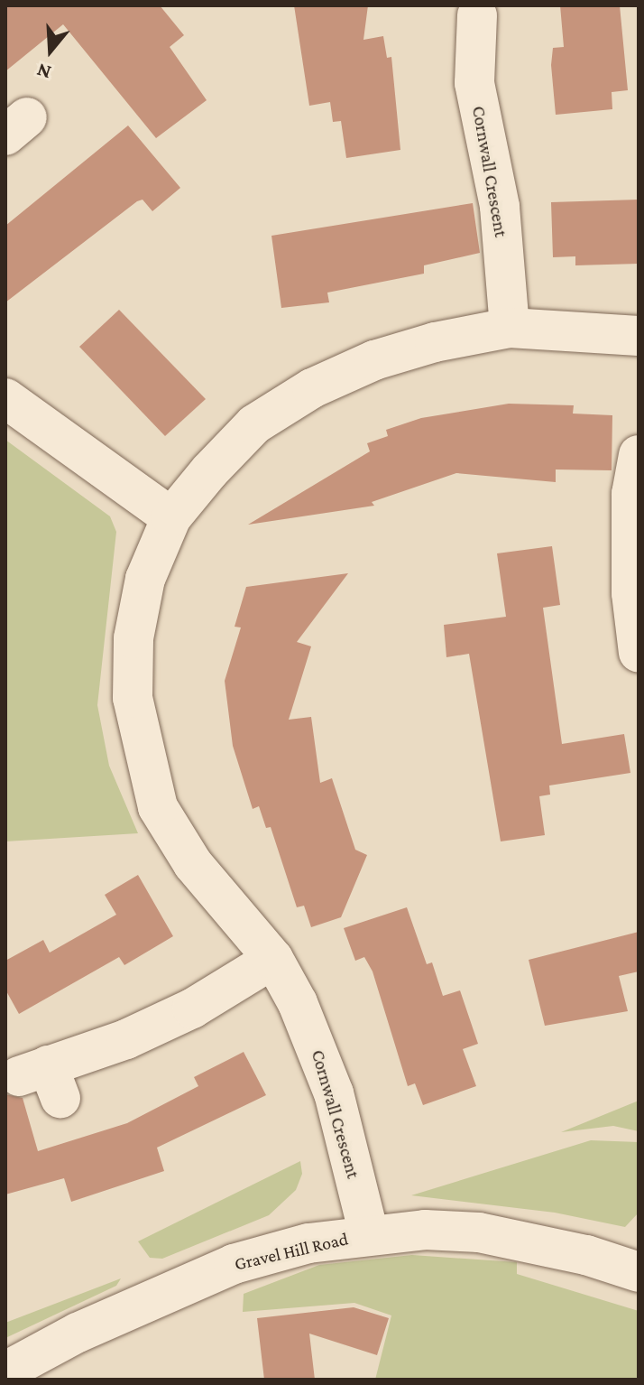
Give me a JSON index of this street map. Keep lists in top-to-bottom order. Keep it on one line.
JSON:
{"streets":{"street":["Cornwall Crescent","Gravel Hill Road"]},"crossings":[["Cornwall Crescent","Gravel Hill Road"]],"north":"bottom"}
